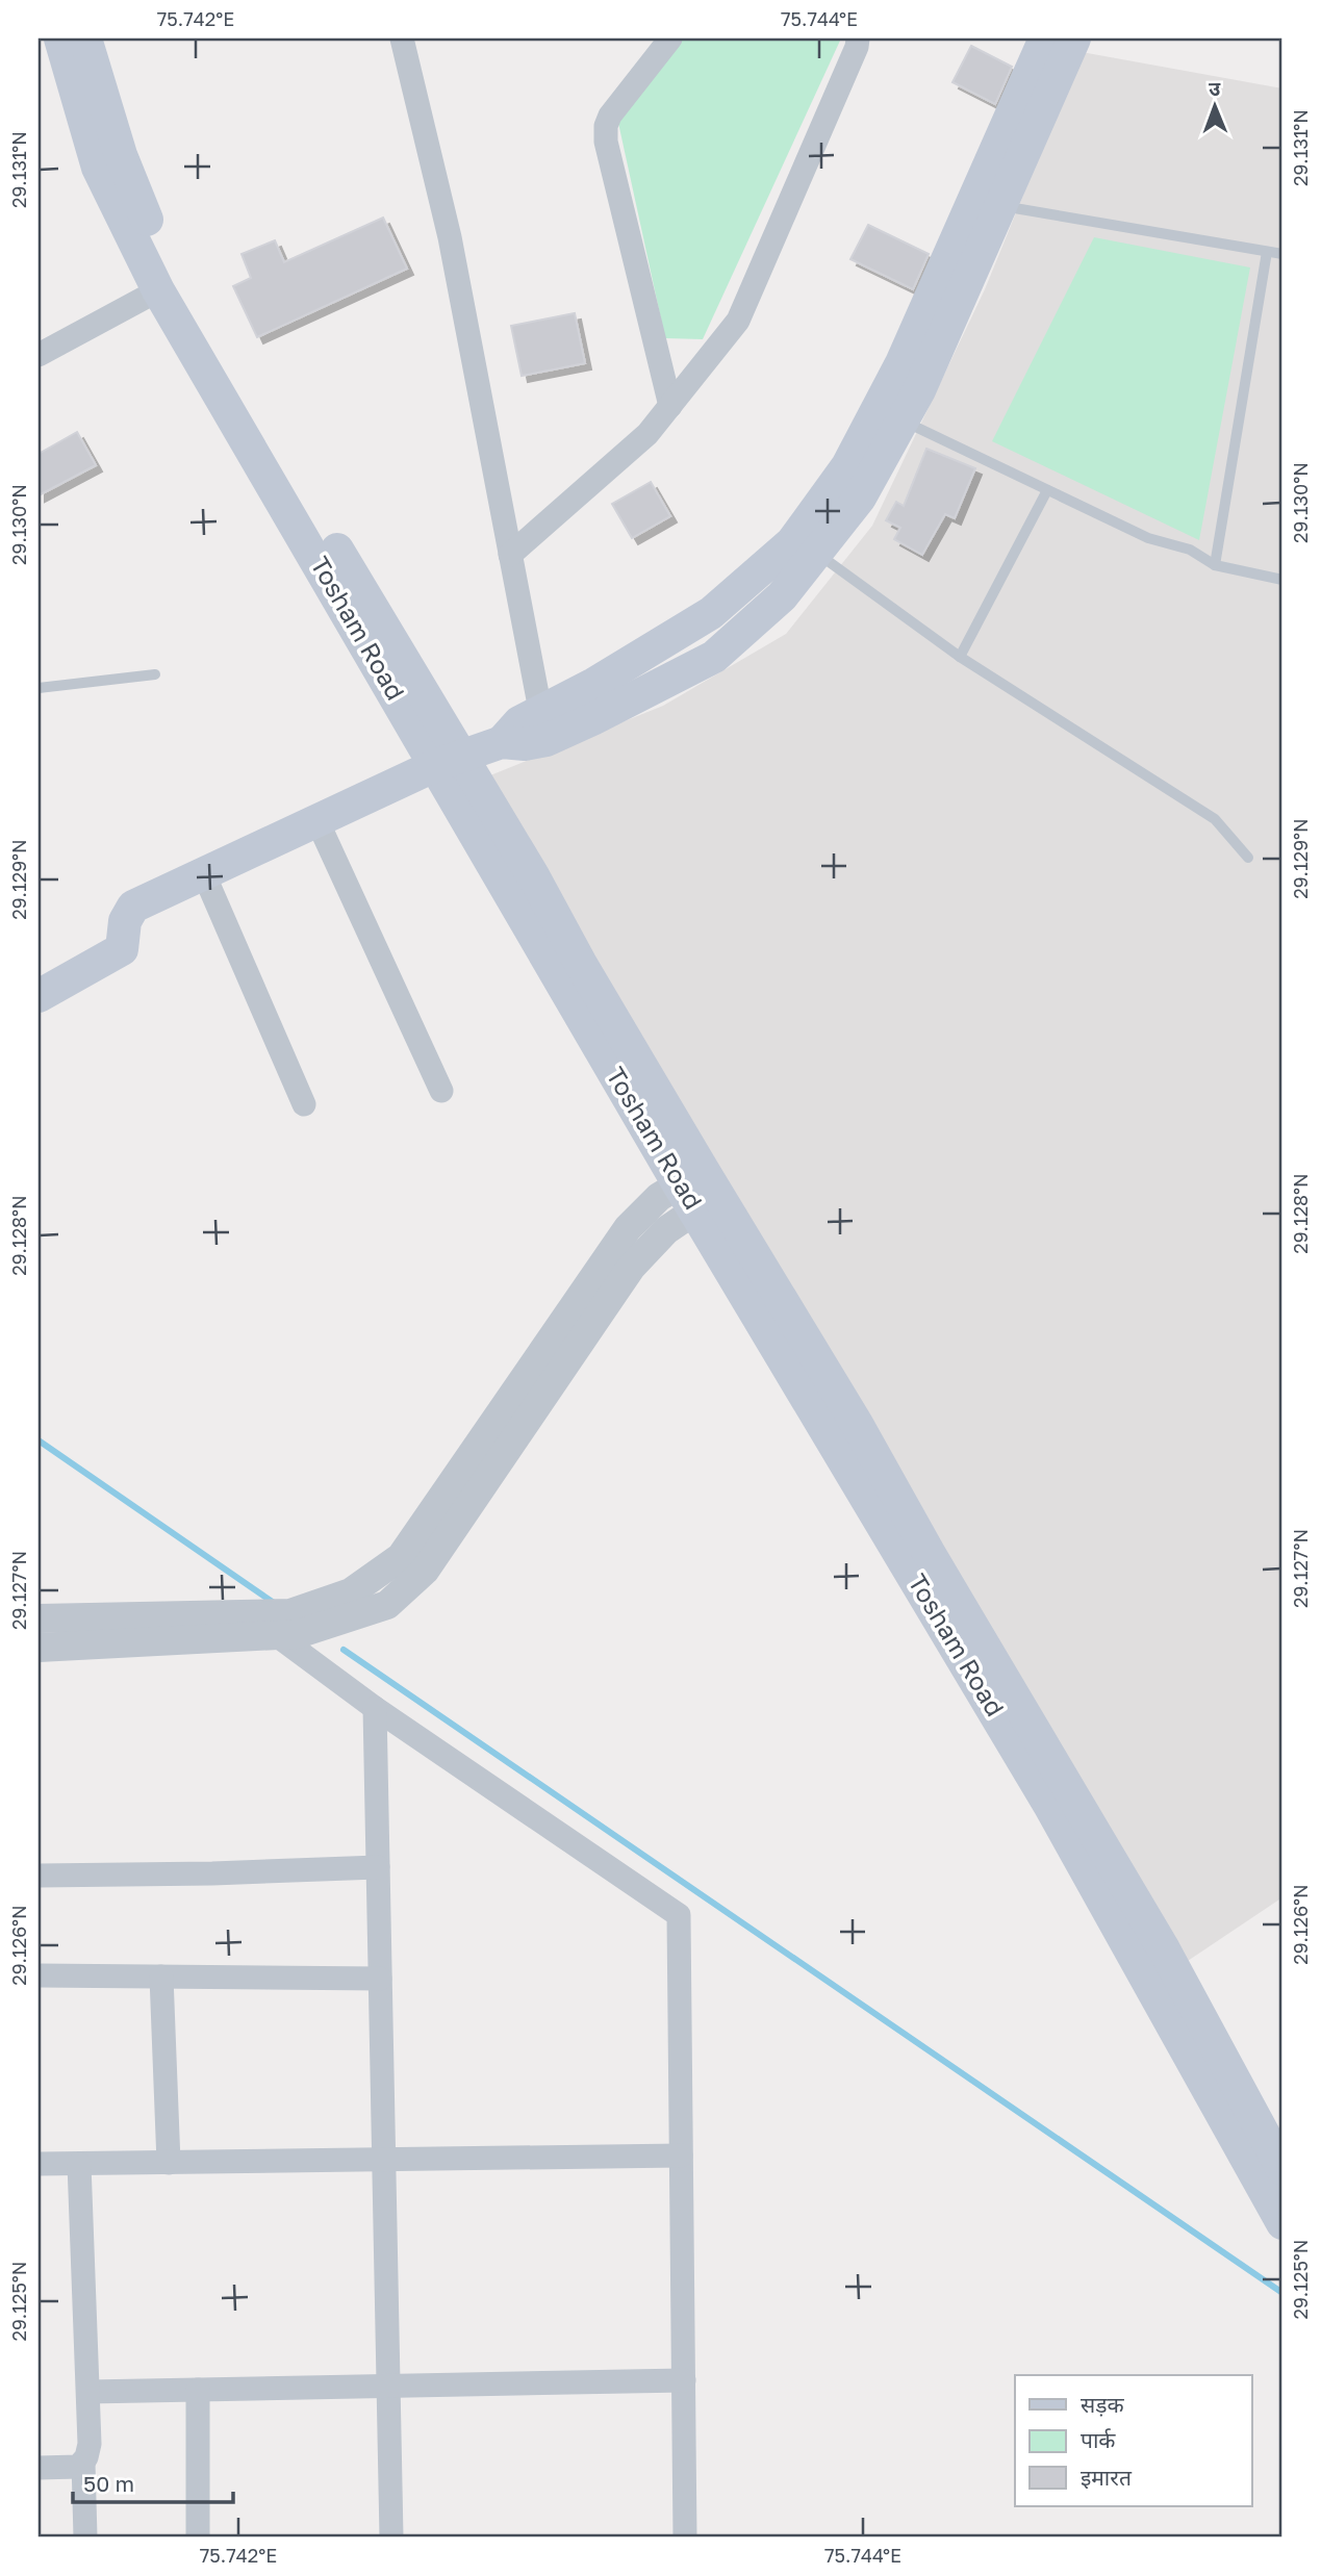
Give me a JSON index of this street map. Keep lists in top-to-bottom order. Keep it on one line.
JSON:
{"streets":{"main road":["Tosham Road"]},"legend":["सड़क","पार्क","इमारत"],"scale_bar":"50 m","north":"top","coordinates":["75.742°E","75.744°E","29.131°N","29.130°N","29.129°N","29.128°N","29.127°N","29.126°N","29.125°N"]}
